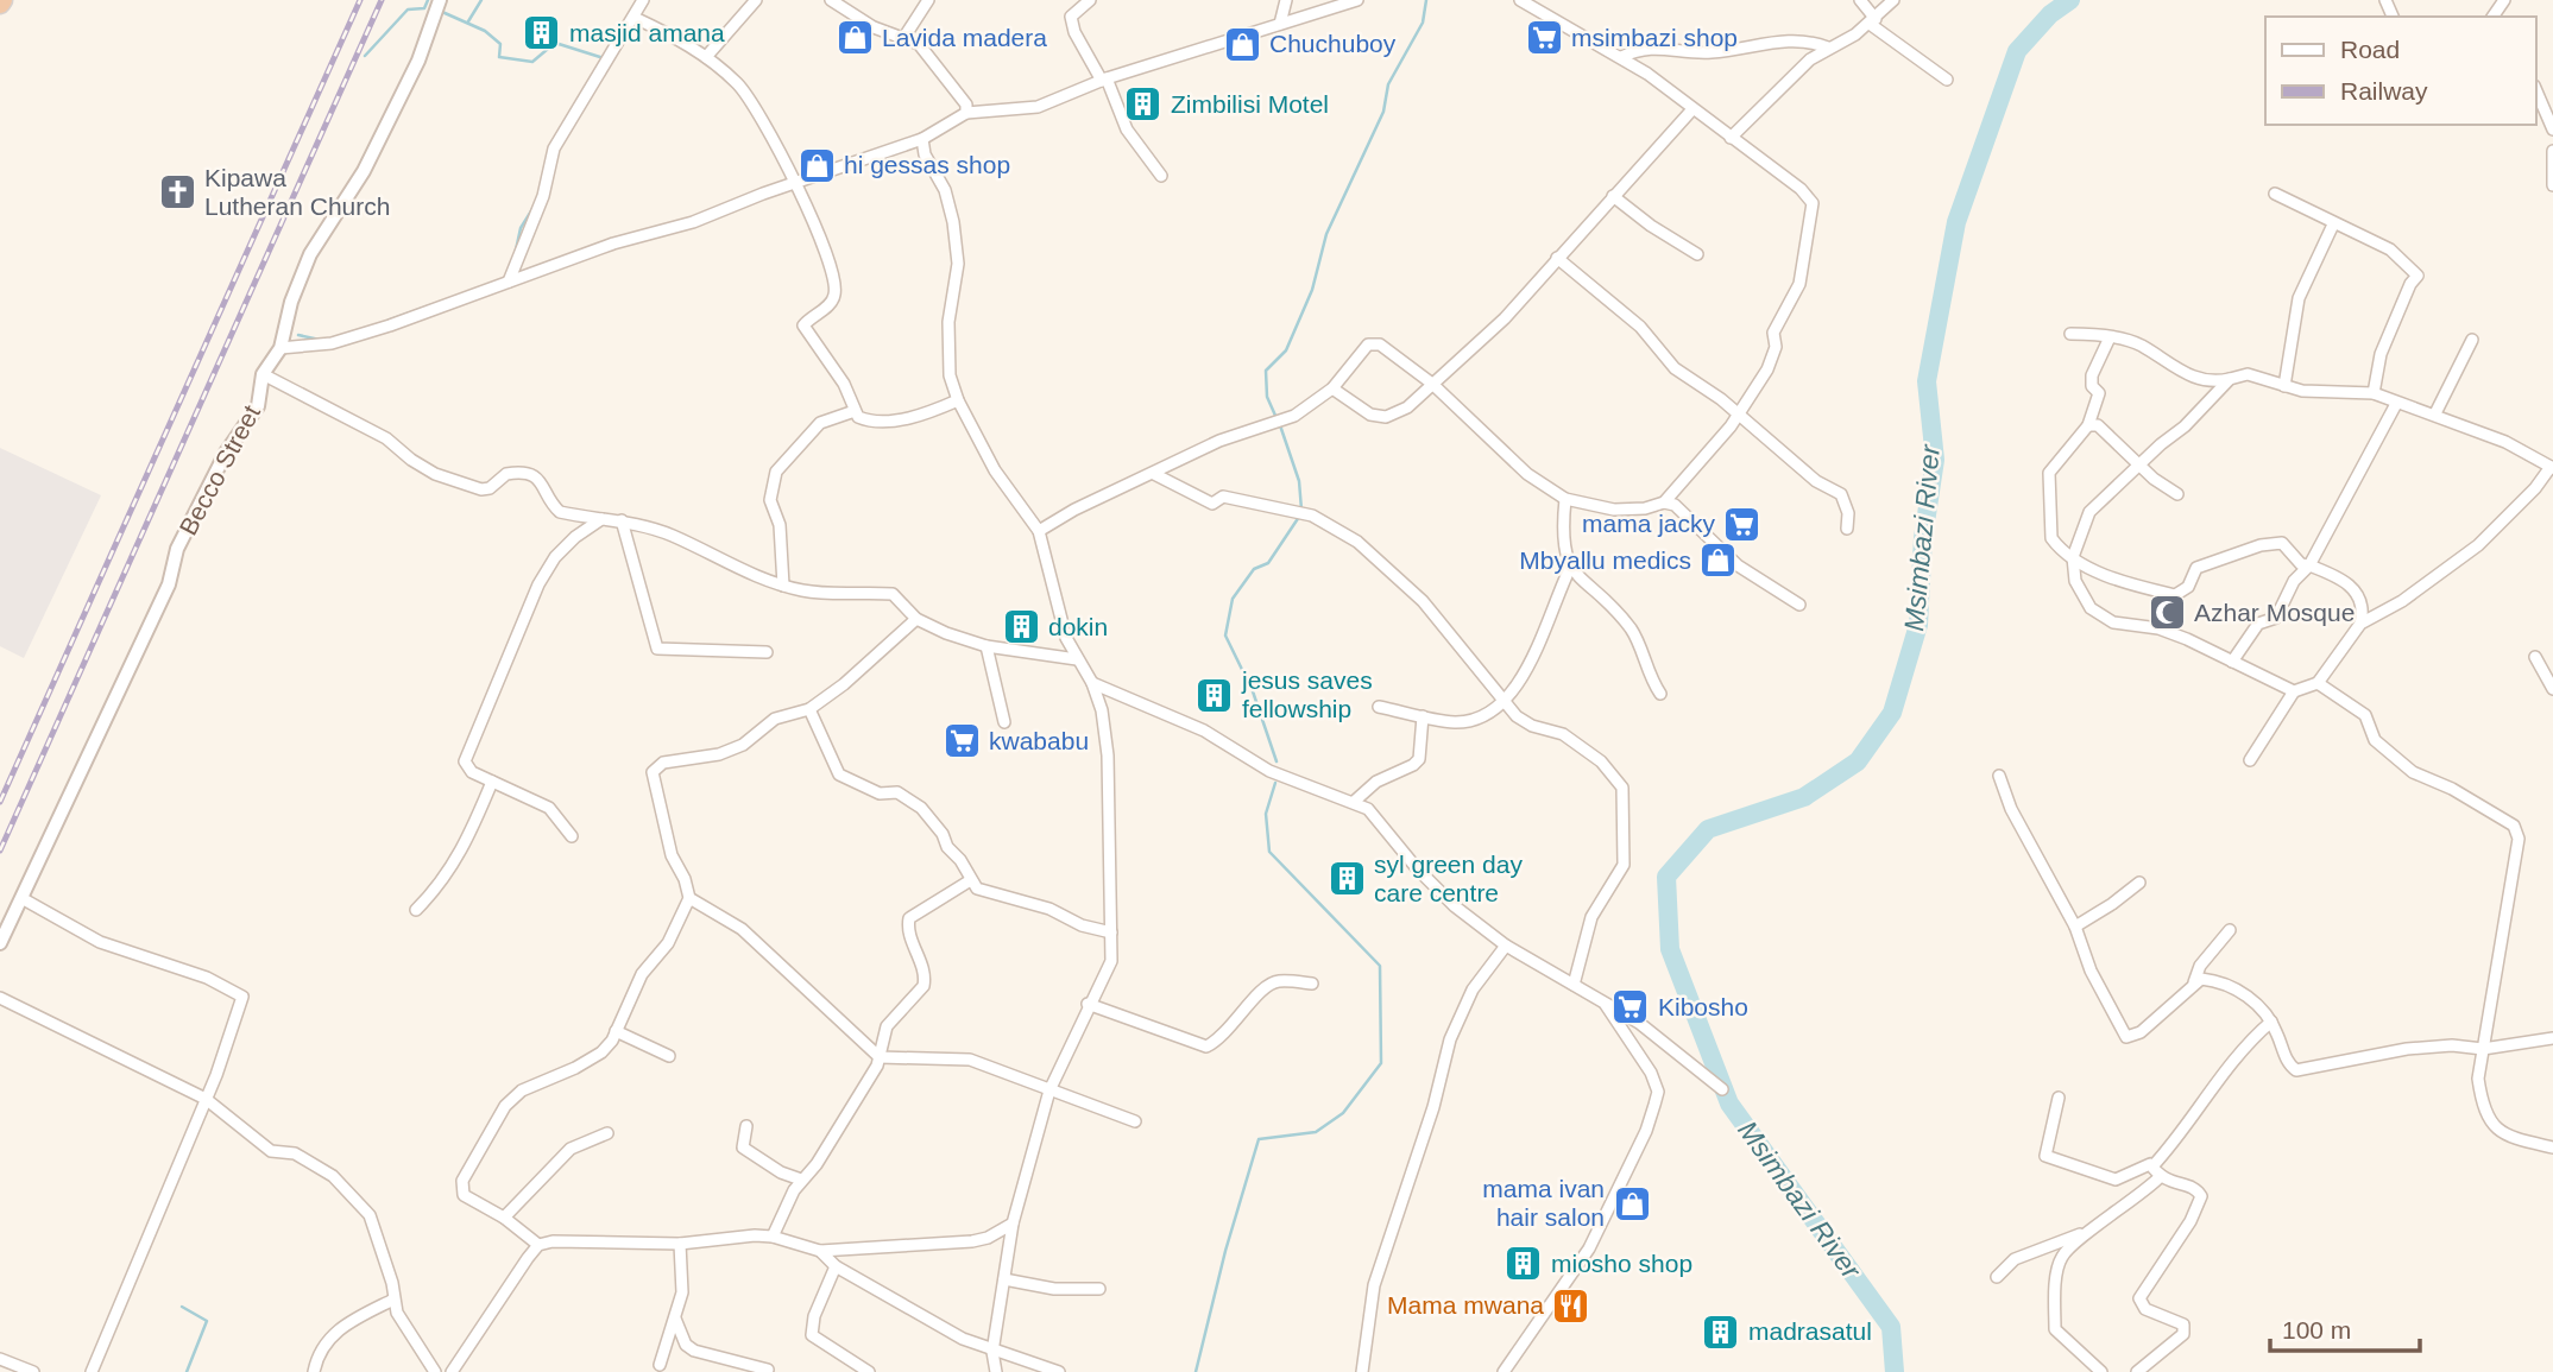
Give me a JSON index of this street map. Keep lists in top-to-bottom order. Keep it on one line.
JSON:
{"streets":{"street":["Becco Street"]},"water":["Msimbazi River"],"places":{"building":["masjid amana","Zimbilisi Motel","dokin","jesus saves fellowship","syl green day care centre","miosho shop","madrasatul"],"shop":["Lavida madera","Chuchuboy","hi gessas shop","Mbyallu medics","mama ivan hair salon"],"supermarket":["msimbazi shop","mama jacky","kwababu","Kibosho"],"church":["Kipawa Lutheran Church"],"mosque":["Azhar Mosque"],"restaurant":["Mama mwana"]},"legend":["Road","Railway"],"scale_bar":"100 m"}
